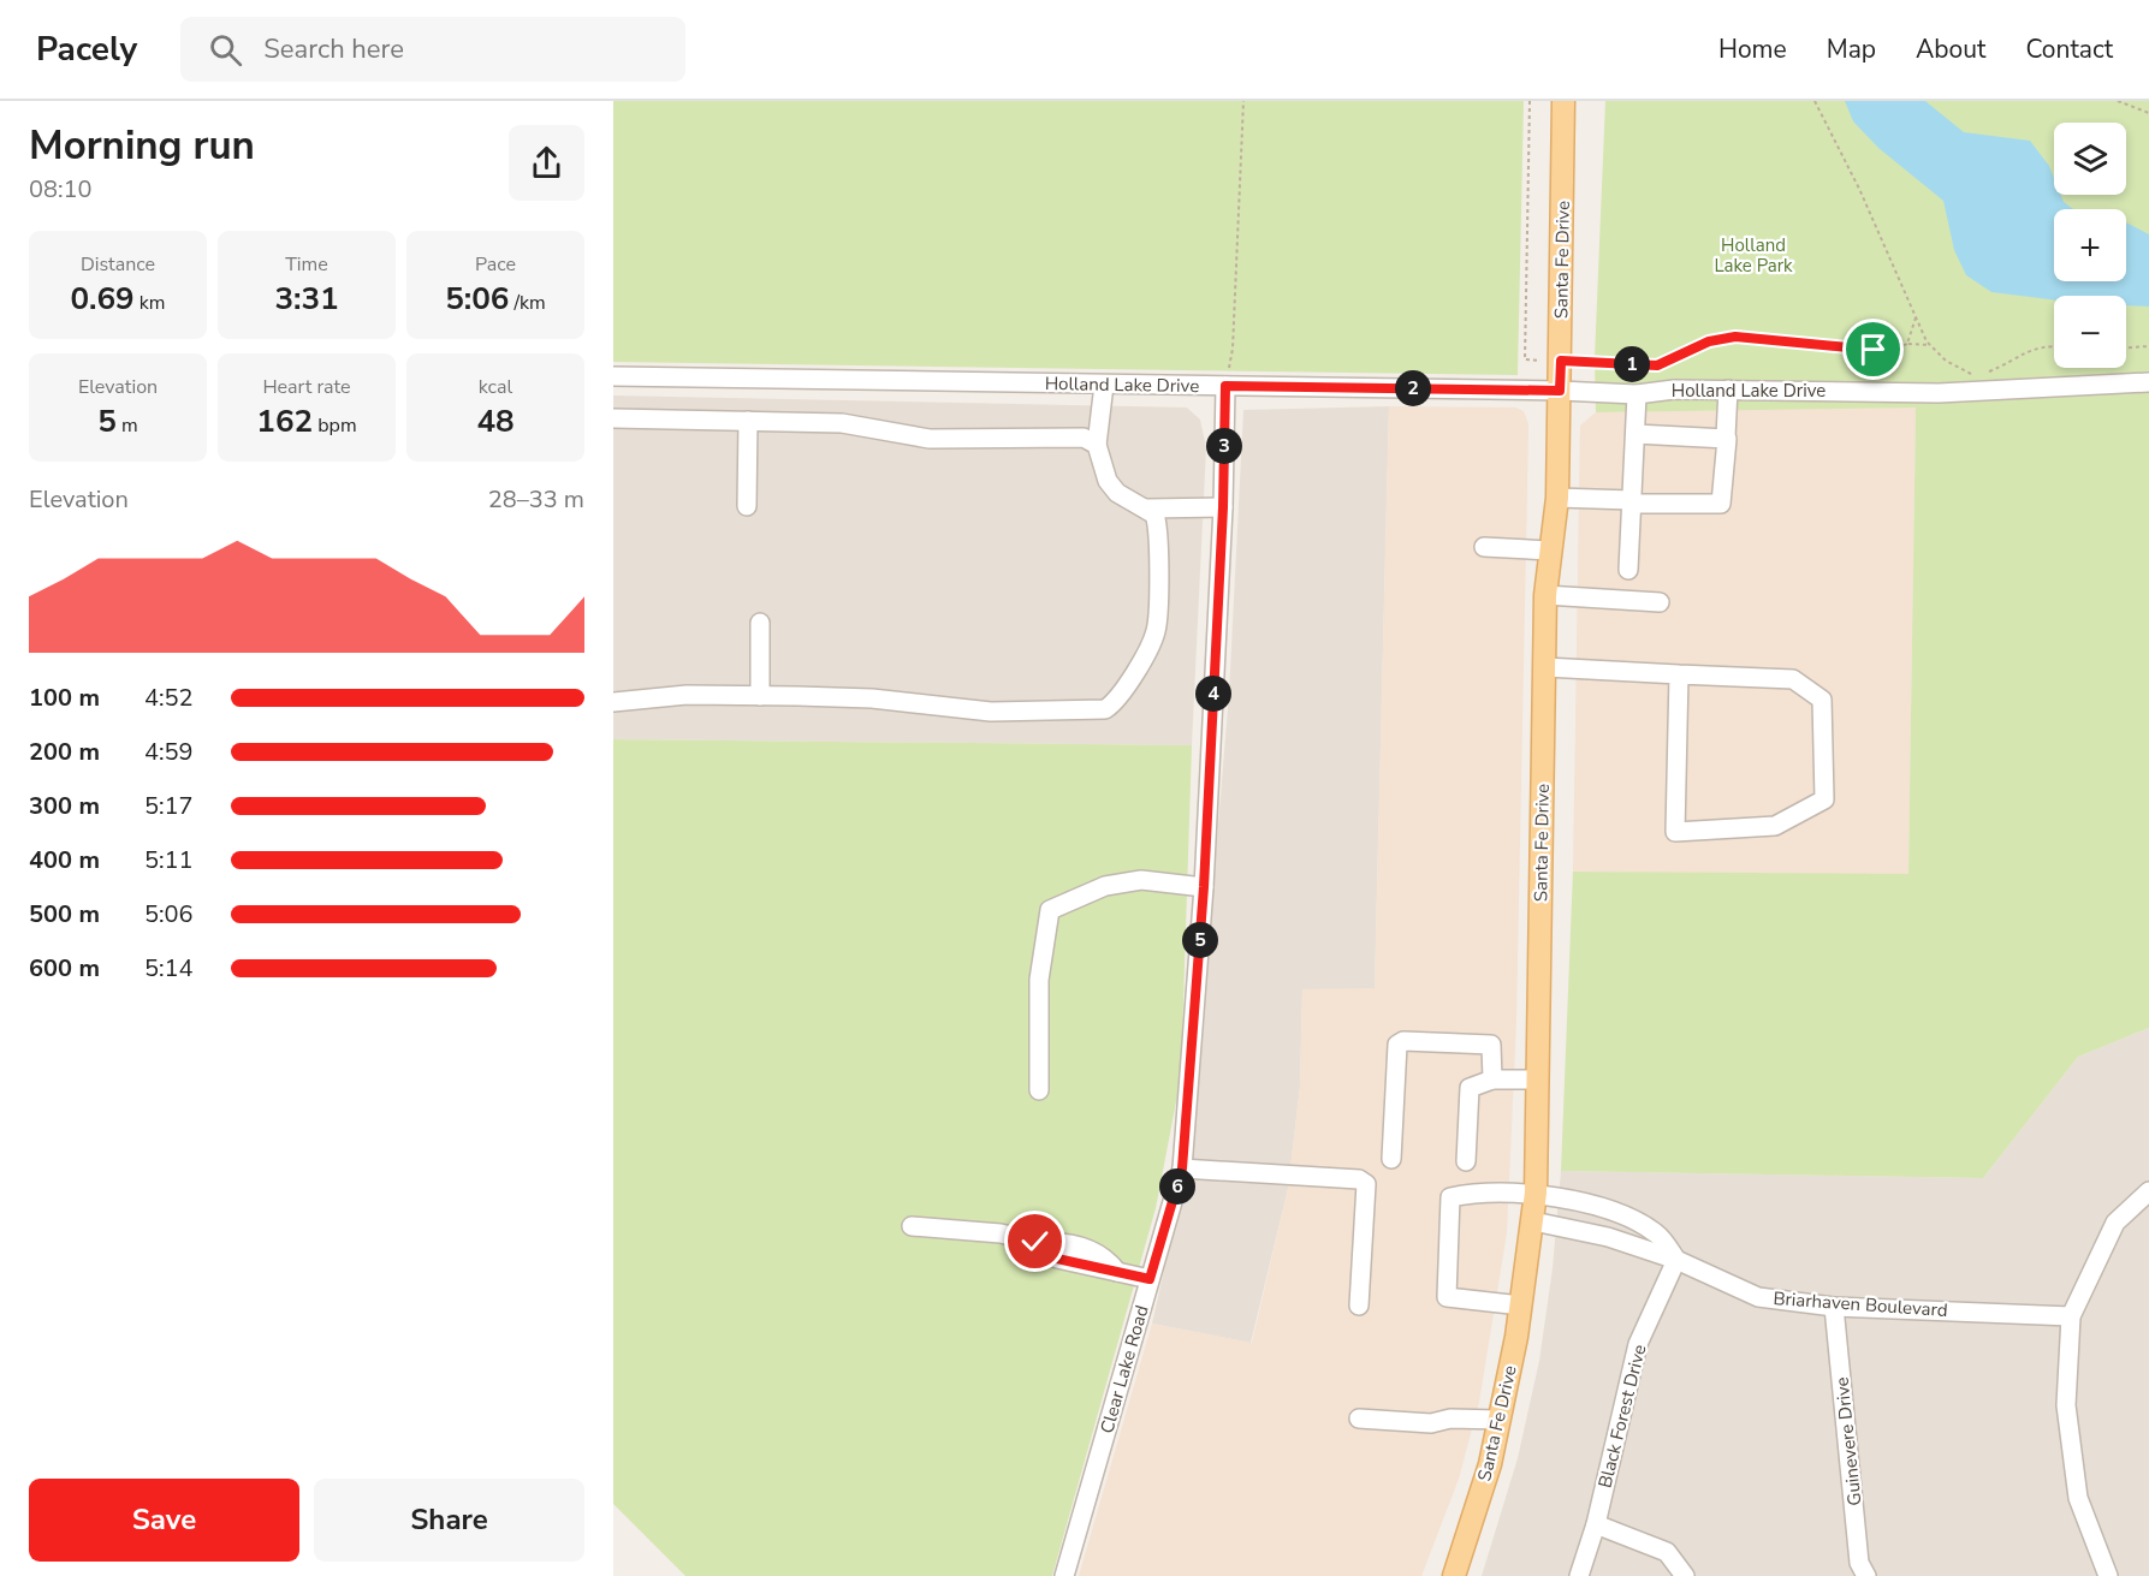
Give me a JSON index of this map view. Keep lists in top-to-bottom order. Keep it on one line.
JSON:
{"streets":{"main road":["Santa Fe Drive"],"street":["Holland Lake Drive","Briarhaven Boulevard","Clear Lake Road","Black Forest Drive","Guinevere Drive"]},"crossings":[["Santa Fe Drive","Holland Lake Drive"],["Santa Fe Drive","Briarhaven Boulevard"],["Holland Lake Drive","Clear Lake Road"],["Briarhaven Boulevard","Black Forest Drive"],["Briarhaven Boulevard","Guinevere Drive"]],"parks":["Holland Lake Park"],"page":{"header":"Pacely","search":"Search here","nav":["Home","Map","About","Contact"],"heading":["Morning run","08:10"],"map_buttons":["+","−"],"stats":[["Distance","0.69 km"],["Time","3:31"],["Pace","5:06 /km"],["Elevation","5 m"],["Heart rate","162 bpm"],["kcal","48"]],"pins":["1","2","3","4","5","6"],"chart":["Elevation","28–33 m"],"list":[{"name":"100 m","note":"4:52"},{"name":"200 m","note":"4:59"},{"name":"300 m","note":"5:17"},{"name":"400 m","note":"5:11"},{"name":"500 m","note":"5:06"},{"name":"600 m","note":"5:14"}],"buttons":["Save","Share"]}}
